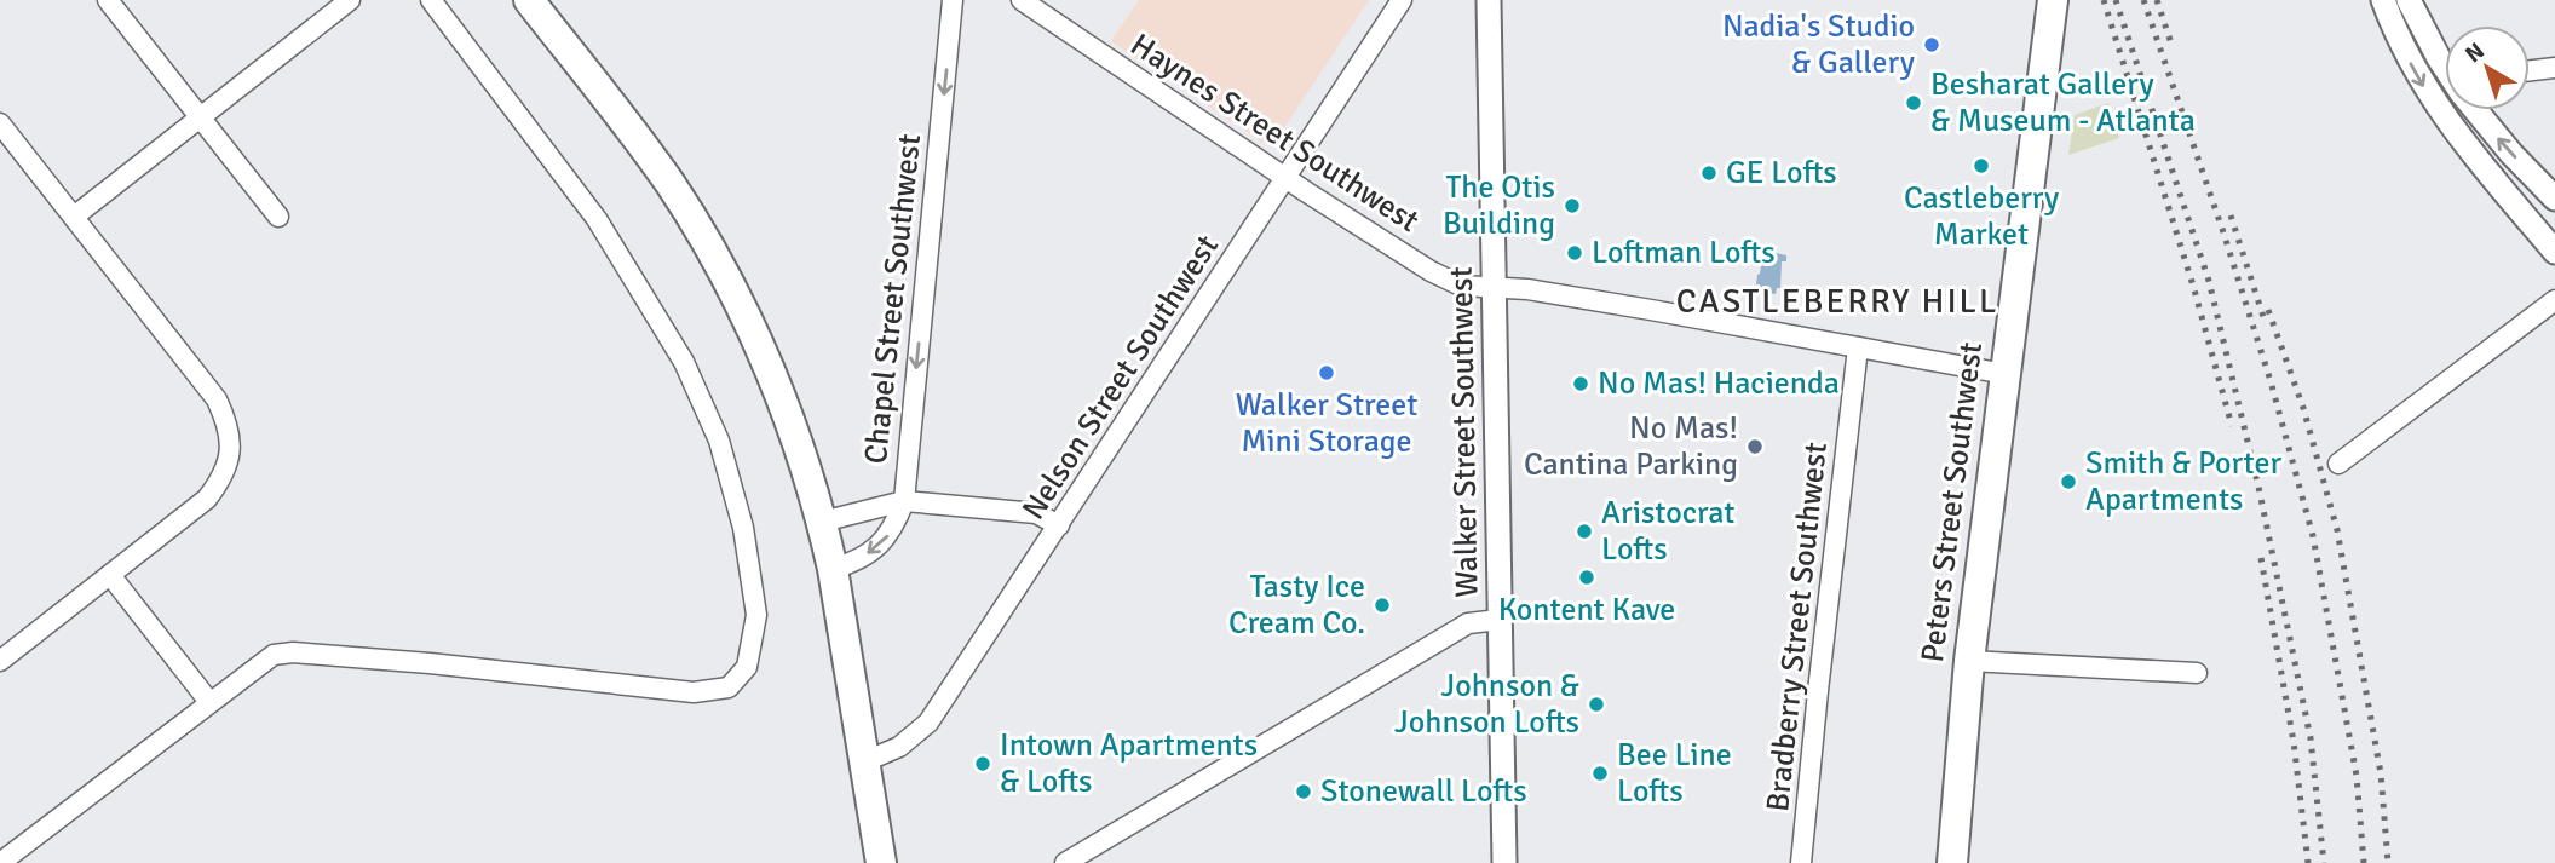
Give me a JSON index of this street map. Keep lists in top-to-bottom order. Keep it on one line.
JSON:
{"streets":{"main road":["Peters Street Southwest"],"street":["Haynes Street Southwest","Chapel Street Southwest","Nelson Street Southwest","Walker Street Southwest","Bradberry Street Southwest"]},"crossings":[["Haynes Street Southwest","Nelson Street Southwest"],["Haynes Street Southwest","Walker Street Southwest"],["Haynes Street Southwest","Peters Street Southwest"],["Haynes Street Southwest","Bradberry Street Southwest"]],"one_way":["Chapel Street Southwest"],"districts":["CASTLEBERRY HILL"],"places":["Nadia's Studio & Gallery","Besharat Gallery & Museum - Atlanta","Castleberry Market","GE Lofts","The Otis Building","Loftman Lofts","Walker Street Mini Storage","No Mas! Hacienda","No Mas! Cantina Parking","Smith & Porter Apartments","Aristocrat Lofts","Kontent Kave","Tasty Ice Cream Co.","Johnson & Johnson Lofts","Intown Apartments & Lofts","Bee Line Lofts","Stonewall Lofts"],"north":"top left"}
